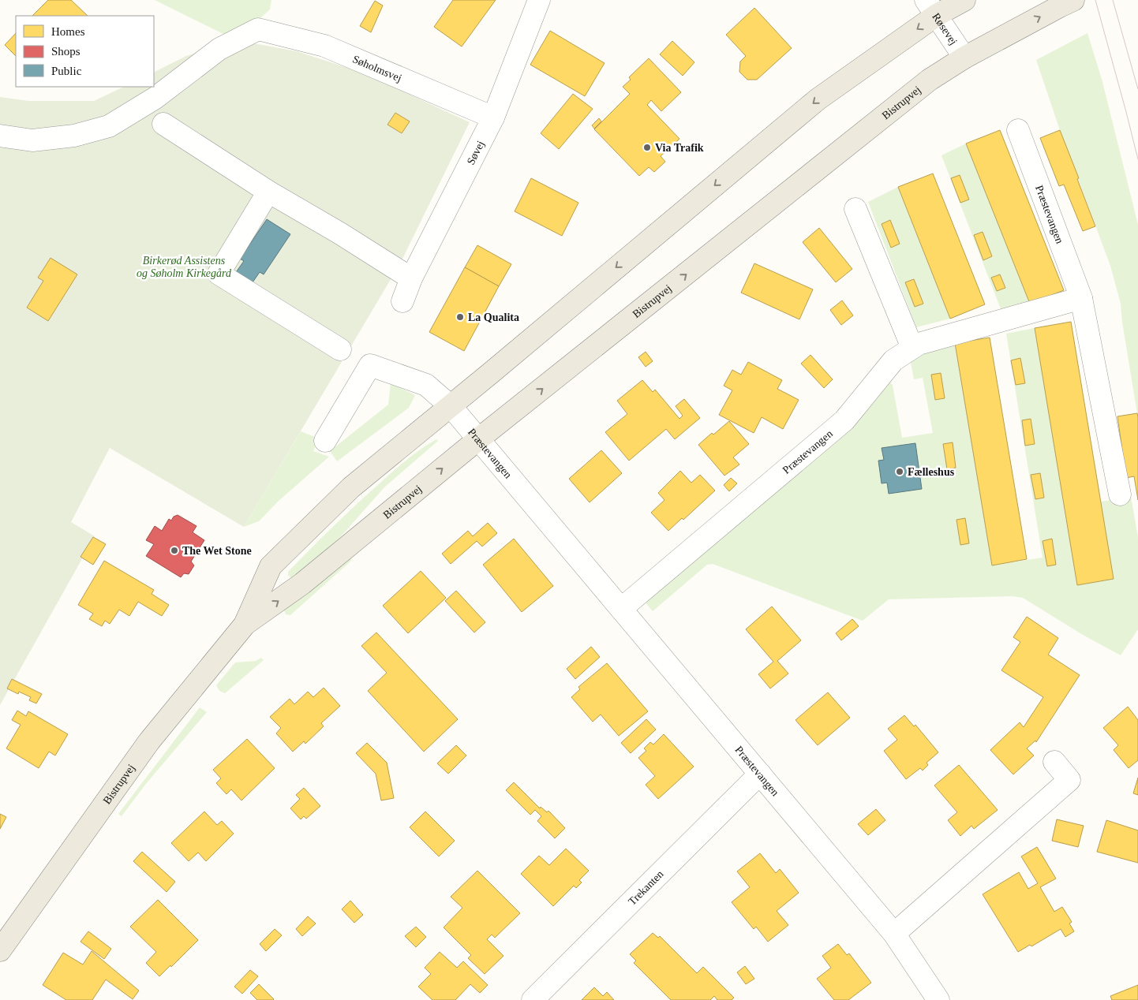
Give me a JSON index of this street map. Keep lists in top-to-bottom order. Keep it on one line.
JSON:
{"streets":{"main road":["Bistrupvej"],"street":["Røsevej","Søholmsvej","Søvej","Præstevangen","Trekanten"]},"crossings":[["Røsevej","Bistrupvej"],["Søholmsvej","Søvej"],["Bistrupvej","Præstevangen"],["Præstevangen","Trekanten"]],"parks":["Birkerød Assistens og Søholm Kirkegård"],"places":["Via Trafik","La Qualita","Fælleshus","The Wet Stone"],"legend":["Homes","Shops","Public"]}
